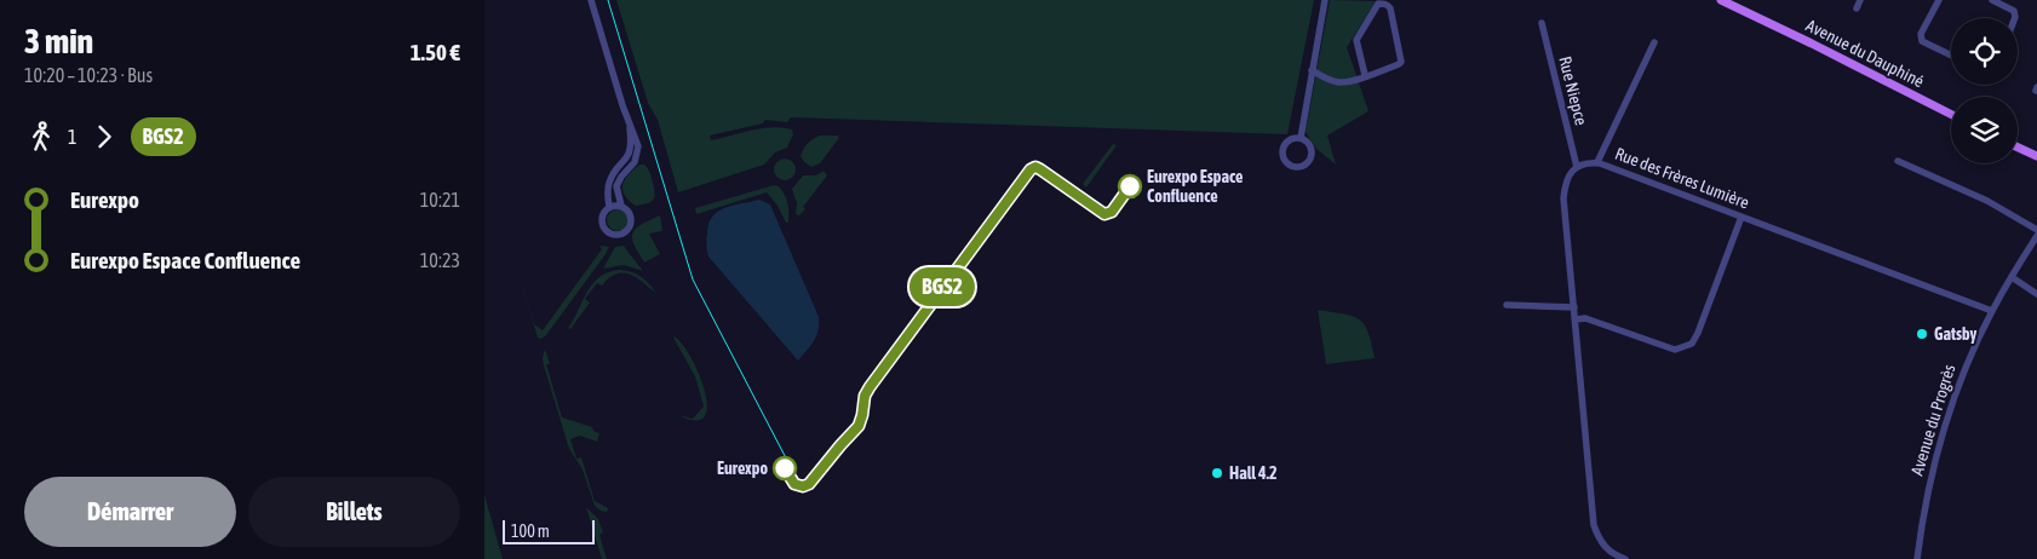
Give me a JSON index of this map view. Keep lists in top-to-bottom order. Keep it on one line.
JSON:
{"streets":{"main road":["Avenue du Dauphiné"],"street":["Rue Niepce","Rue des Frères Lumière","Avenue du Progrès"]},"crossings":[["Rue Niepce","Rue des Frères Lumière"],["Rue des Frères Lumière","Avenue du Progrès"]],"places":["Eurexpo Espace Confluence","Gatsby","Eurexpo","Hall 4.2"],"lines":["bus line BGS2"],"scale_bar":"100 m","page":{"heading":["3 min","10:20 – 10:23 · Bus","1.50 €"],"on_map":"BGS2","legs":["1","BGS2"],"list":[{"name":"Eurexpo","value":"10:21"},{"name":"Eurexpo Espace Confluence","value":"10:23"}],"buttons":["Démarrer","Billets"],"scale":"100 m"}}
